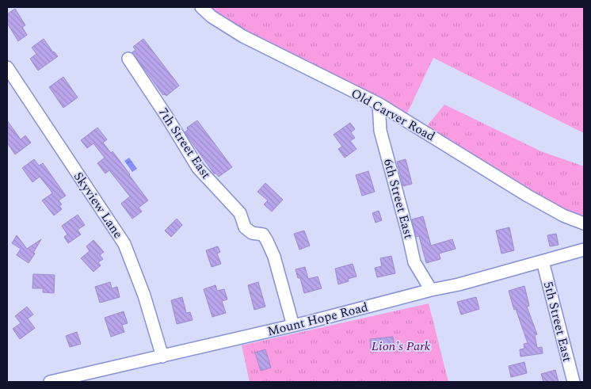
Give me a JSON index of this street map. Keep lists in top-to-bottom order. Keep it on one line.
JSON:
{"streets":{"street":["Old Carver Road","7th Street East","6th Street East","Skyview Lane","Mount Hope Road","5th Street East"]},"crossings":[["Old Carver Road","6th Street East"],["7th Street East","Mount Hope Road"],["6th Street East","Mount Hope Road"],["Skyview Lane","Mount Hope Road"],["Mount Hope Road","5th Street East"]],"parks":["Lion's Park"]}
